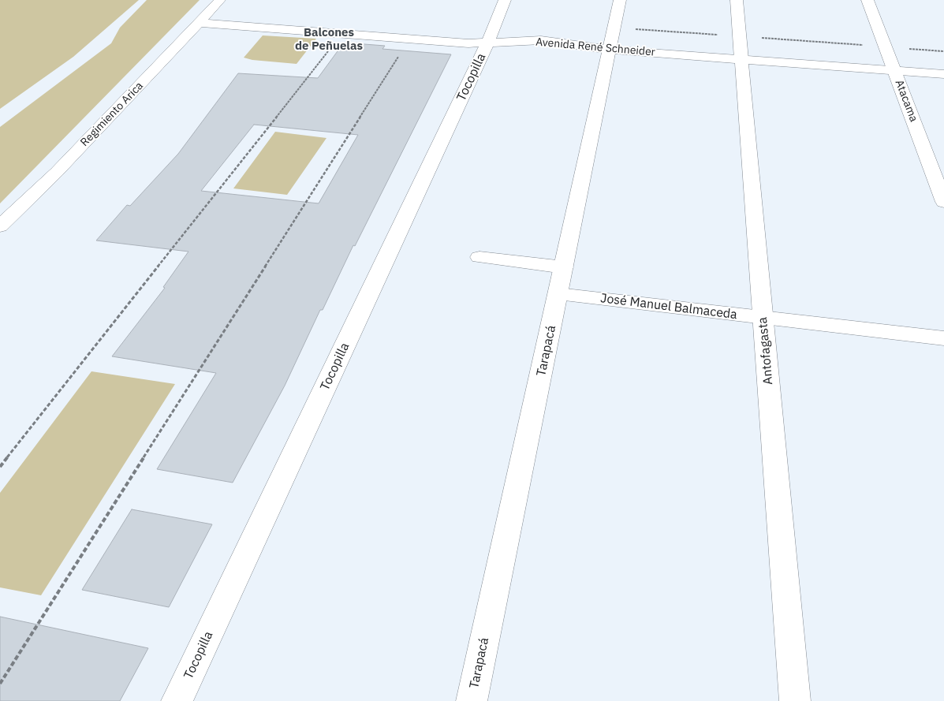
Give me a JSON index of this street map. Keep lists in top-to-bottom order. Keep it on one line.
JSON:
{"streets":{"street":["Avenida René Schneider","Tocopilla","Atacama","Regimiento Arica","José Manuel Balmaceda","Tarapacá","Antofagasta"]},"crossings":[["Avenida René Schneider","Tocopilla"],["Avenida René Schneider","Atacama"],["Avenida René Schneider","Regimiento Arica"],["Avenida René Schneider","Tarapacá"],["Avenida René Schneider","Antofagasta"],["José Manuel Balmaceda","Tarapacá"],["José Manuel Balmaceda","Antofagasta"]],"districts":["Balcones de Peñuelas"]}
